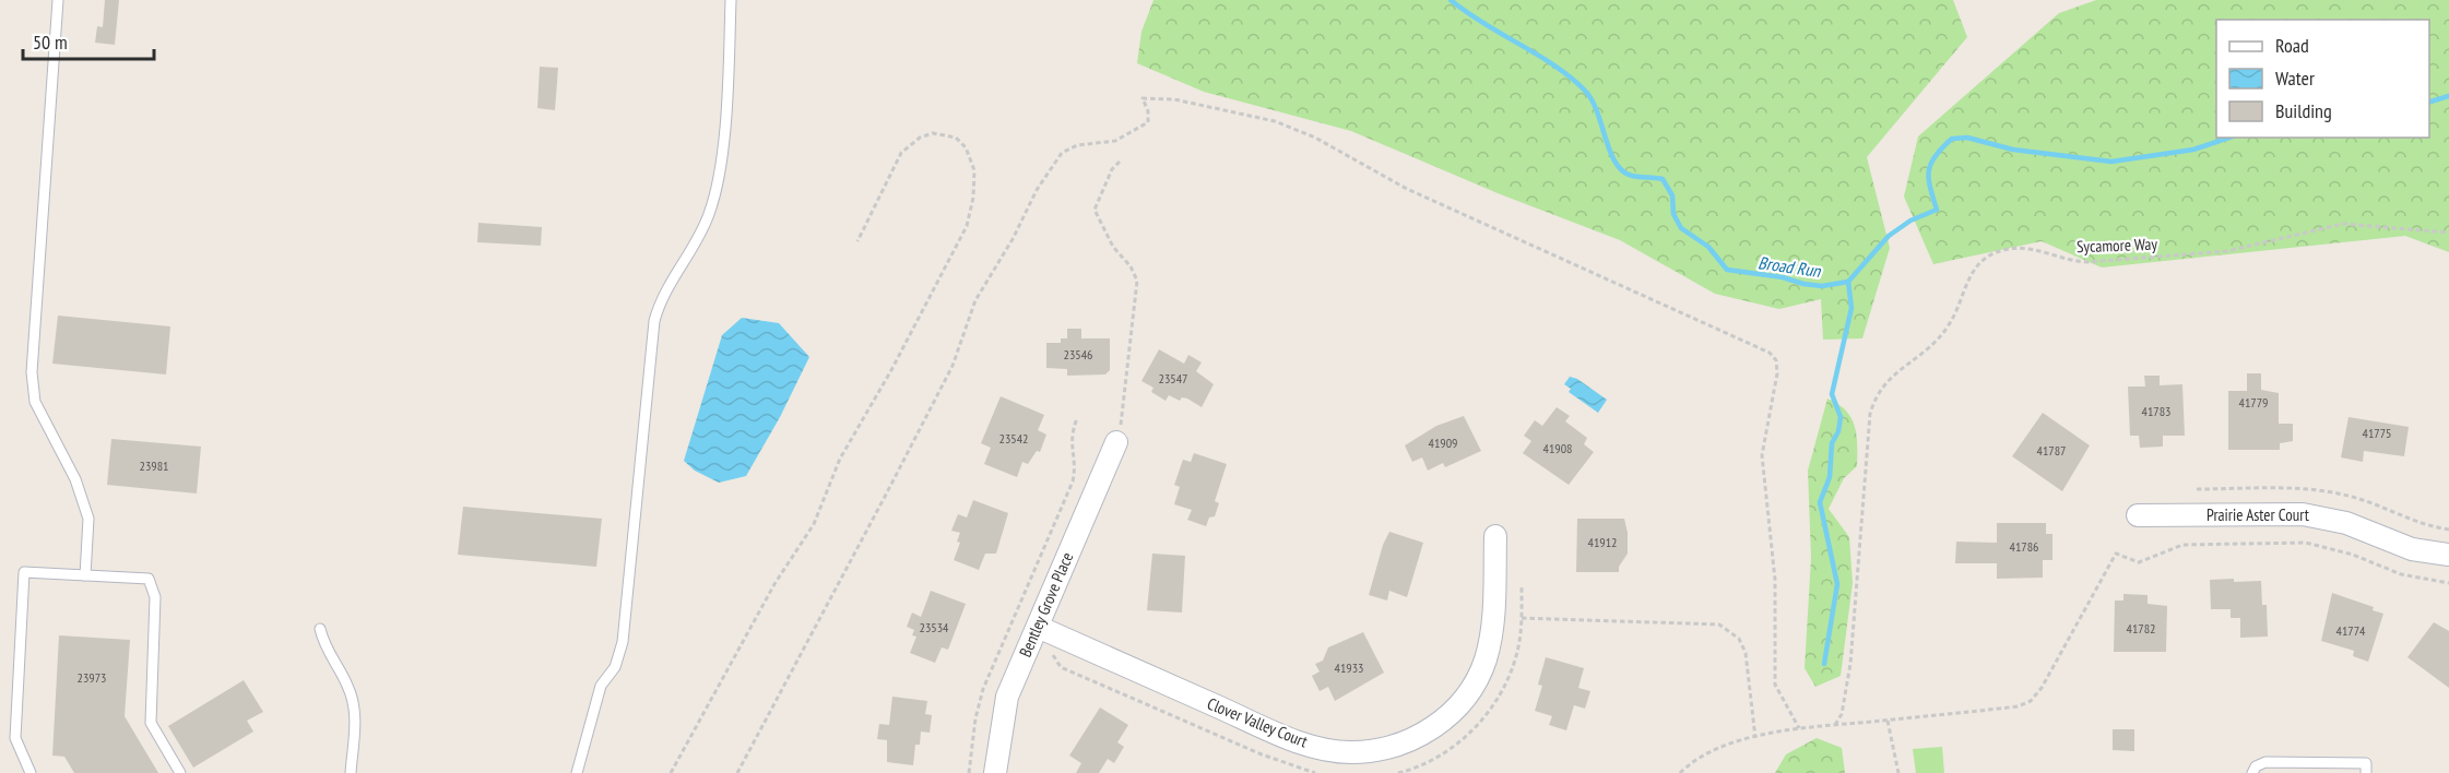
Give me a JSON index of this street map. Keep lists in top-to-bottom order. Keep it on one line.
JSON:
{"streets":{"street":["Prairie Aster Court","Bentley Grove Place","Clover Valley Court"],"path":["Sycamore Way"]},"crossings":[["Bentley Grove Place","Clover Valley Court"]],"water":["Broad Run"],"house_numbers":["23546","23547","41779","41783","41775","23542","41909","41908","41787","23981","41912","41786","23534","41782","41774","41933","23973"],"legend":["Road","Water","Building"],"scale_bar":"50 m"}
